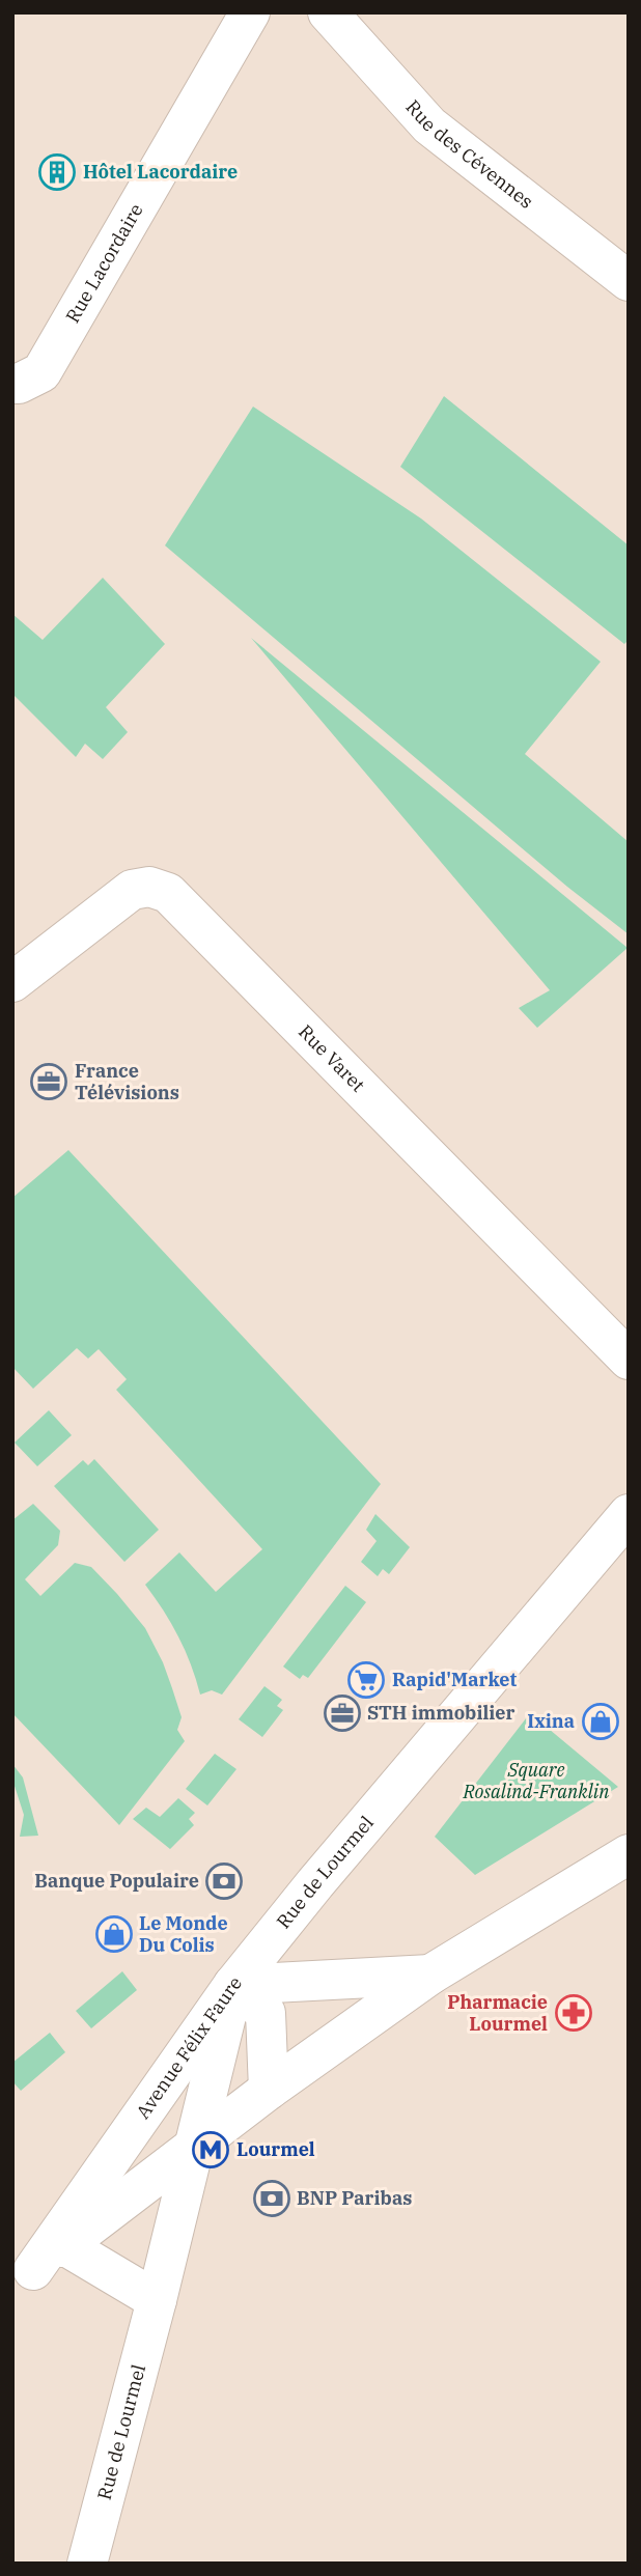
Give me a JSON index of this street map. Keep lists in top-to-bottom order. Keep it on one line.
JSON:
{"streets":{"street":["Rue des Cévennes","Rue Lacordaire","Rue Varet","Rue de Lourmel","Avenue Félix Faure"]},"crossings":[["Rue de Lourmel","Avenue Félix Faure"]],"parks":["Square Rosalind-Franklin"],"places":{"building":["Hôtel Lacordaire"],"office":["France Télévisions","STH immobilier"],"supermarket":["Rapid'Market"],"shop":["Ixina","Le Monde Du Colis"],"bank":["Banque Populaire","BNP Paribas"],"pharmacy":["Pharmacie Lourmel"],"metro station":["Lourmel"]}}
